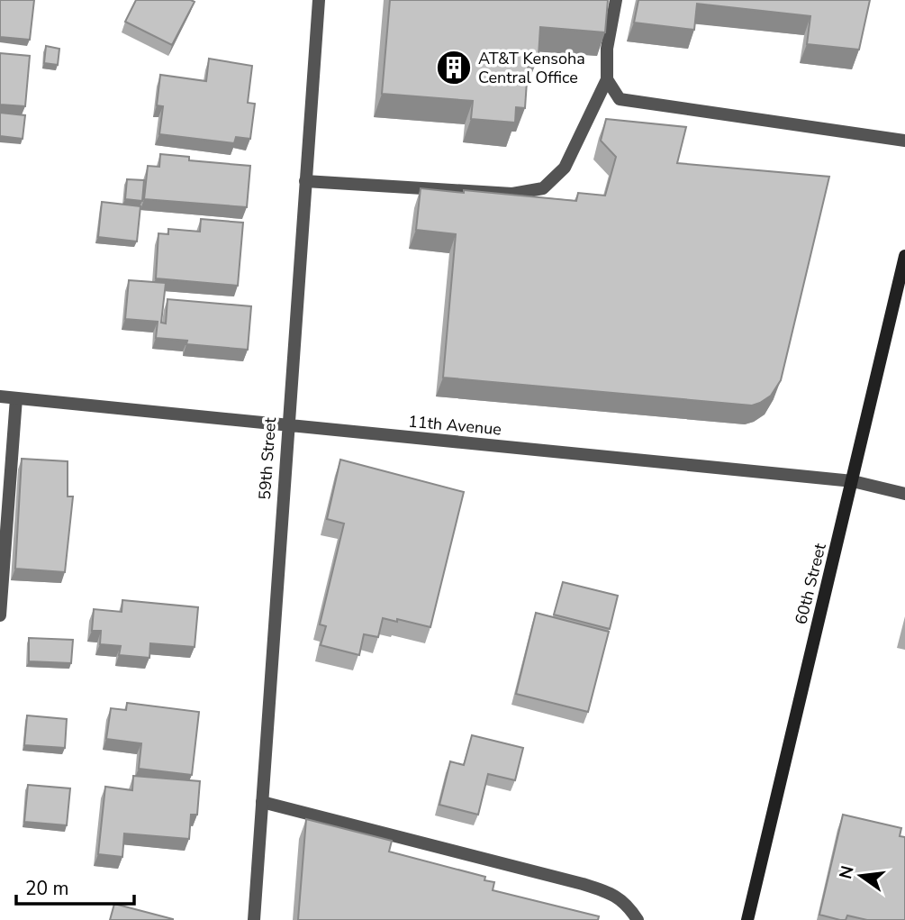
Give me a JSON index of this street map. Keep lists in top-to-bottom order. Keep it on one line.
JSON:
{"streets":{"street":["11th Avenue","59th Street","60th Street"]},"crossings":[["11th Avenue","59th Street"],["11th Avenue","60th Street"]],"places":{"building":["AT&T Kensoha Central Office"]},"scale_bar":"20 m","north":"left"}
